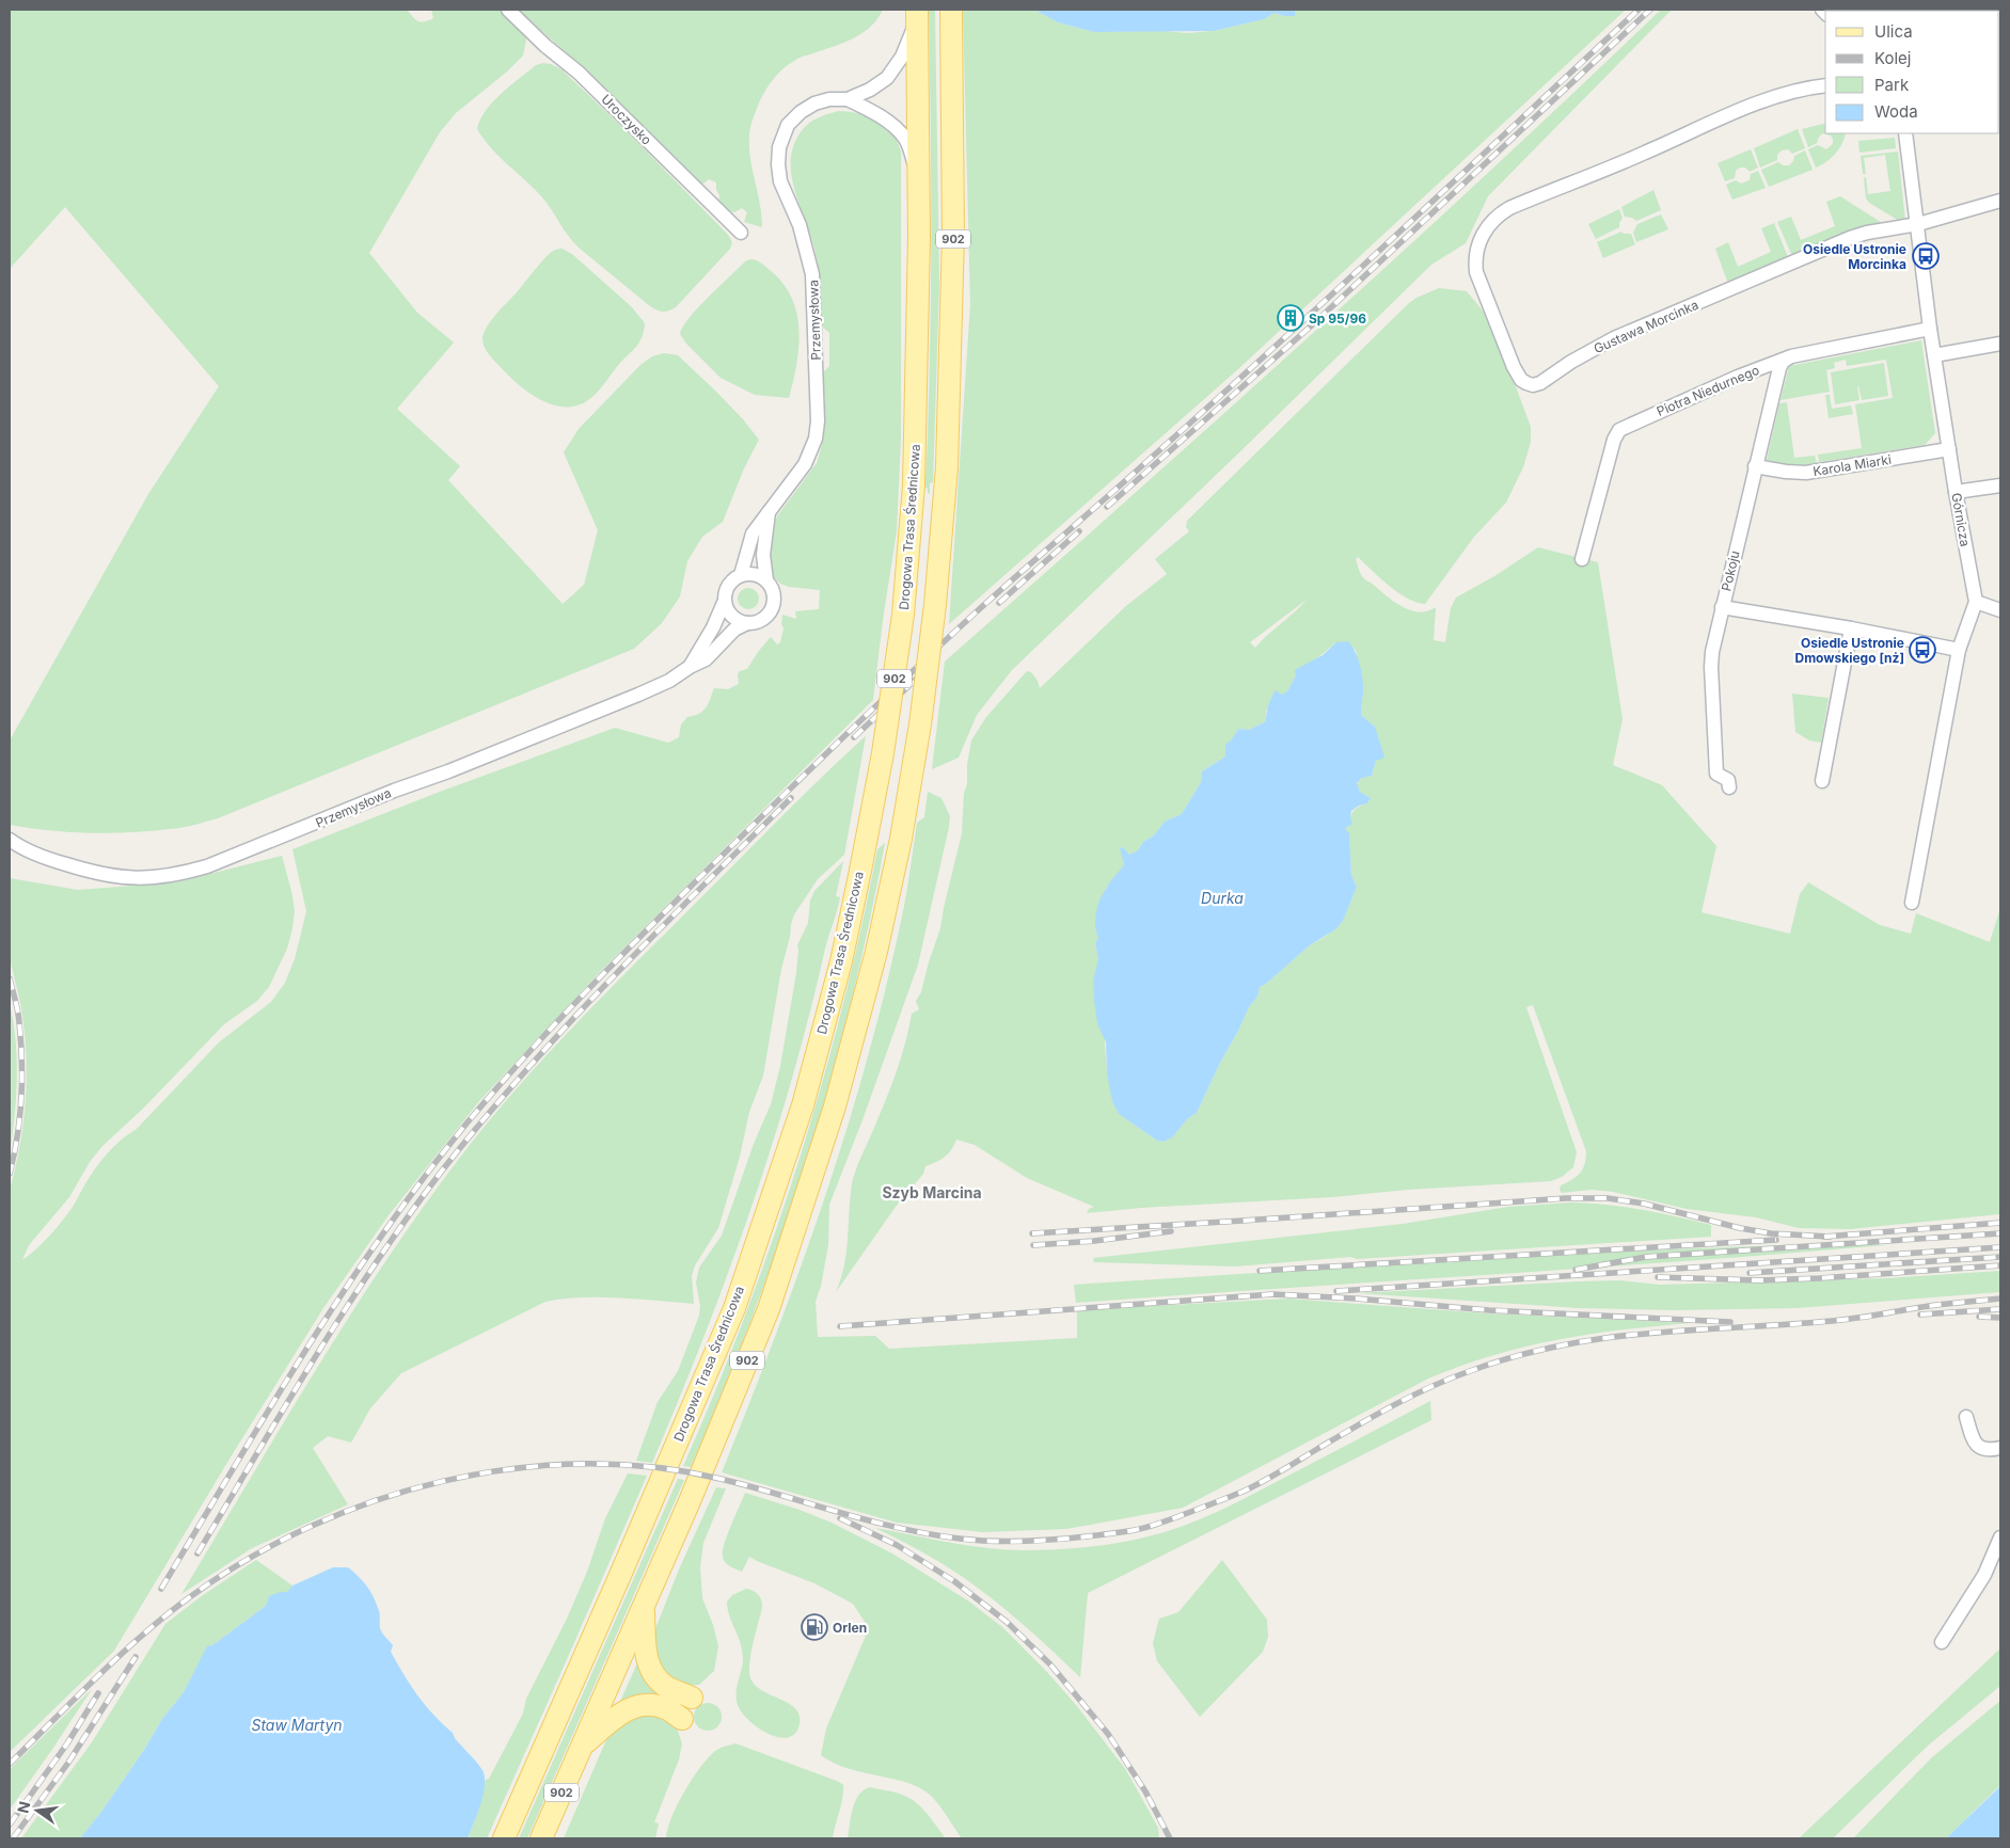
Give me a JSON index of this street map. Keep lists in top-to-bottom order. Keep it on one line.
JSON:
{"streets":{"main road":["902","Drogowa Trasa Średnicowa"],"street":["Uroczysko","Przemysłowa","Gustawa Morcinka","Piotra Niedurnego","Karola Miarki","Górnicza","Pokoju"]},"crossings":[["Gustawa Morcinka","Górnicza"],["Piotra Niedurnego","Górnicza"],["Piotra Niedurnego","Pokoju"],["Karola Miarki","Górnicza"],["Karola Miarki","Pokoju"]],"districts":["Szyb Marcina"],"water":["Durka","Staw Martyn"],"places":{"bus stop":["Osiedle Ustronie Morcinka","Osiedle Ustronie Dmowskiego [nż]"],"building":["Sp 95/96"],"fuel station":["Orlen"]},"legend":["Ulica","Kolej","Park","Woda"],"north":"left"}
